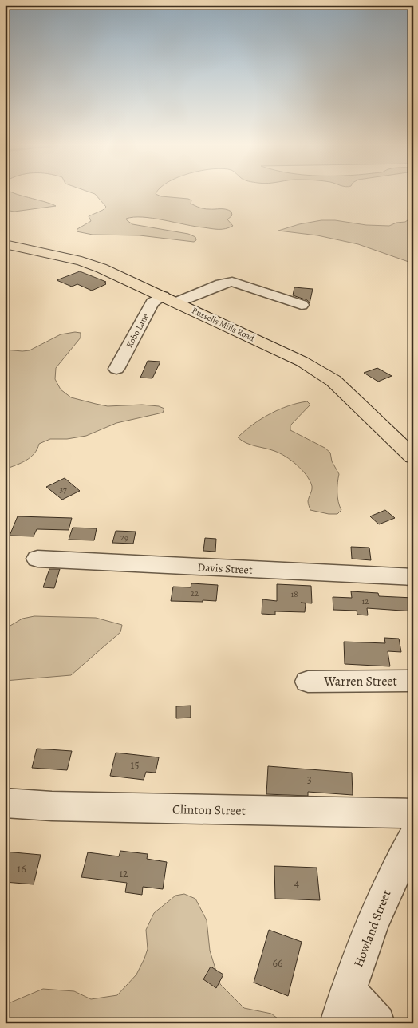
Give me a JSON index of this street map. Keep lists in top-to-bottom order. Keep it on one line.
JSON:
{"streets":{"main road":["Russells Mills Road"],"street":["Kobo Lane","Davis Street","Warren Street","Clinton Street","Howland Street"]},"crossings":[["Russells Mills Road","Kobo Lane"]],"house_numbers":["37","29","22","18","12","15","3","16","12","4","66"]}
